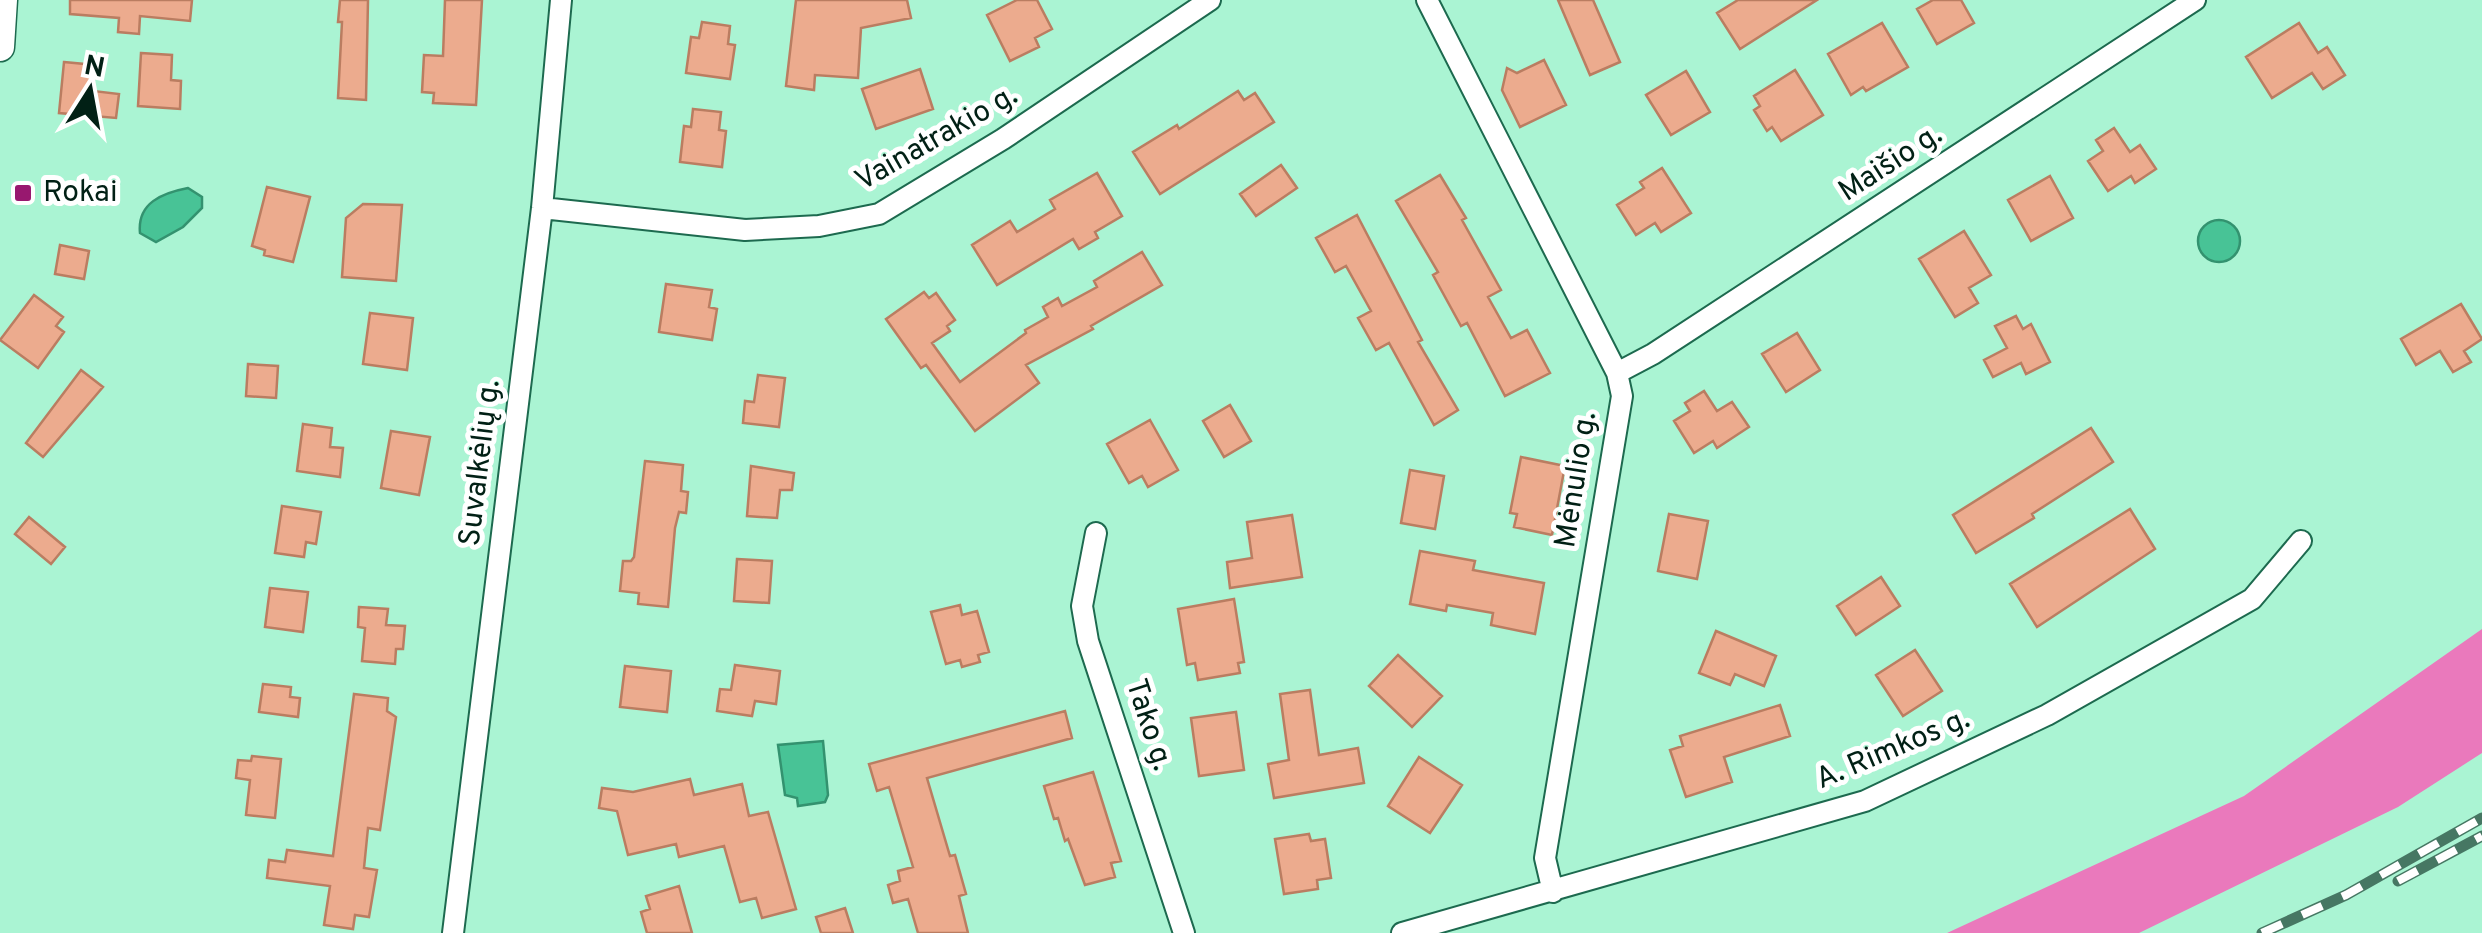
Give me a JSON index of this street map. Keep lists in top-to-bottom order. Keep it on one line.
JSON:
{"streets":{"street":["Vainatrakio g.","Maišio g.","Suvalkėlių g.","Mėnulio g.","Tako g.","A. Rimkos g."]},"crossings":[["Vainatrakio g.","Suvalkėlių g."],["Maišio g.","Mėnulio g."],["Mėnulio g.","A. Rimkos g."]],"places":{"transit":["Rokai"]},"north":"top"}
